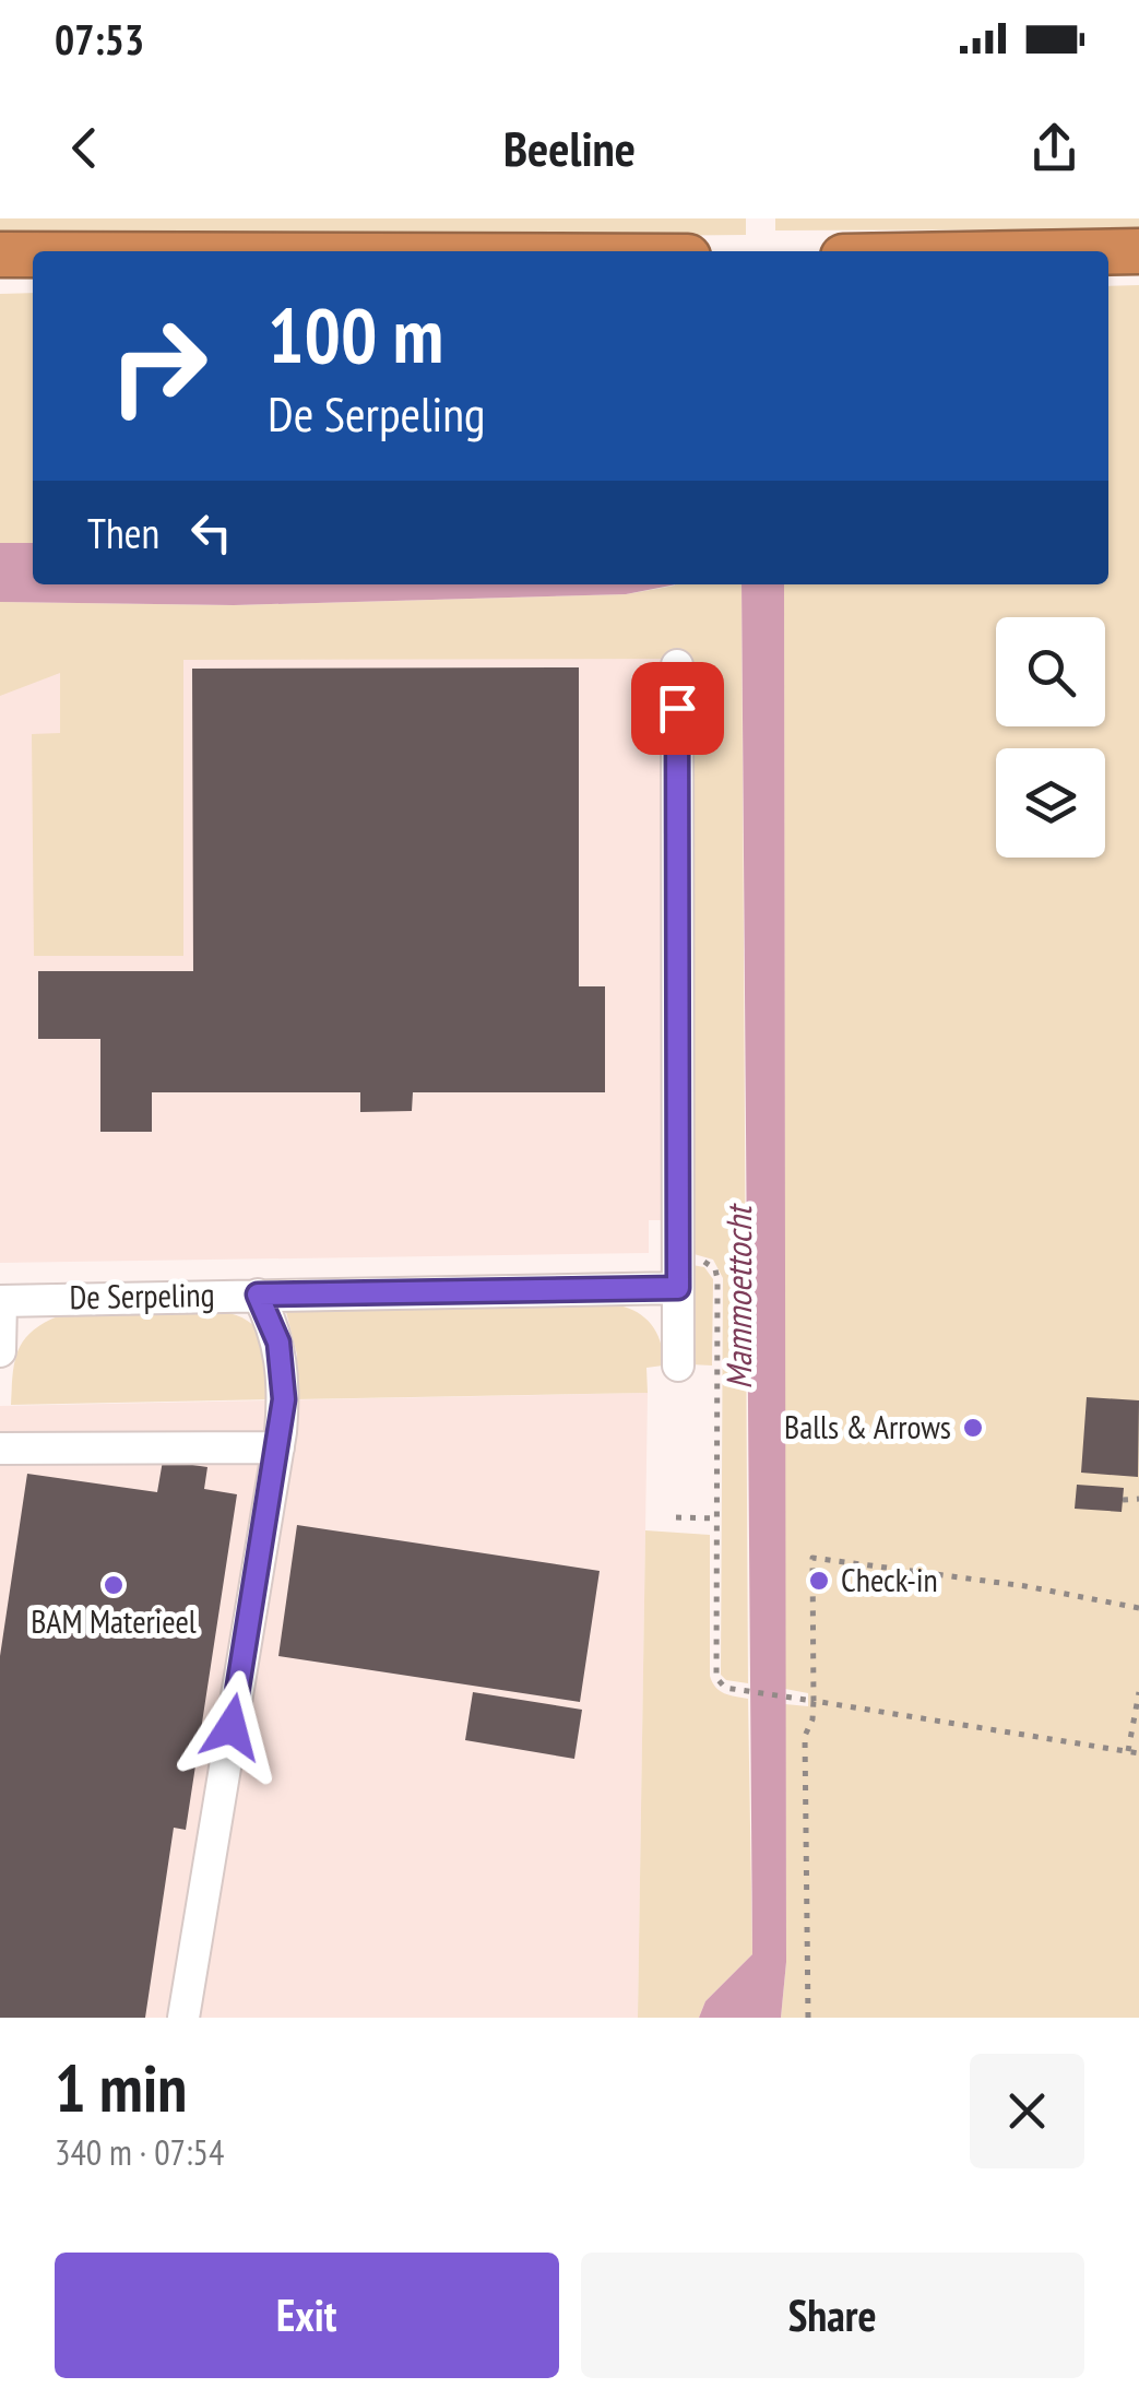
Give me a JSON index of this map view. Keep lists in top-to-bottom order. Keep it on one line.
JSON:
{"streets":{"street":["De Serpeling"]},"water":["Mammoettocht"],"places":["Balls & Arrows","Check-in","BAM Materieel"],"page":{"status":"07:53","header":"Beeline","turn":["100 m","De Serpeling"],"then":"Then","heading":["1 min","340 m · 07:54"],"buttons":["Exit","Share"]}}
